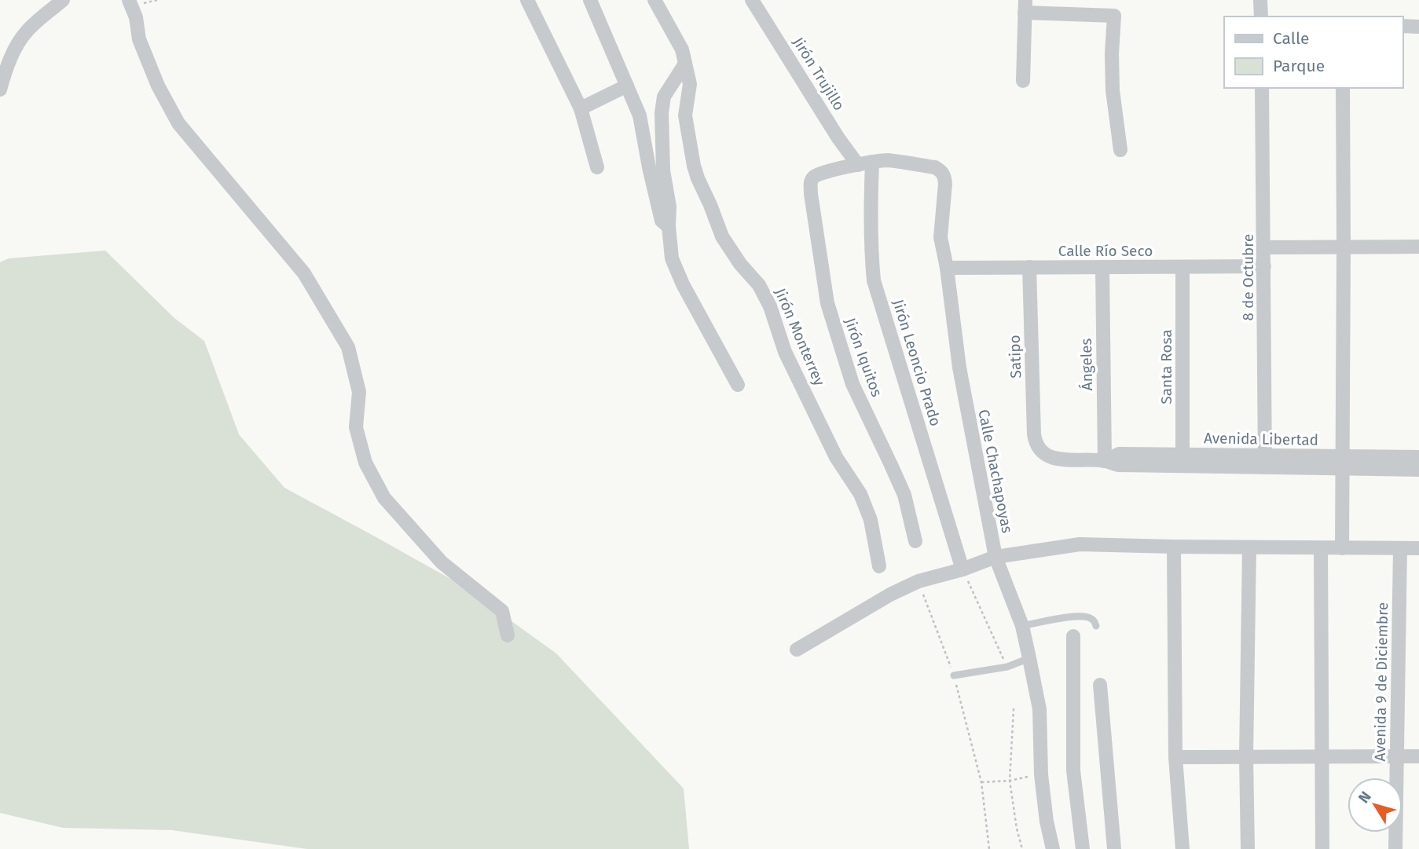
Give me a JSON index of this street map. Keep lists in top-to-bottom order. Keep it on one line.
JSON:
{"streets":{"street":["Jirón Trujillo","Calle Río Seco","8 de Octubre","Jirón Monterrey","Satipo","Jirón Iquitos","Jirón Leoncio Prado","Ángeles","Santa Rosa","Avenida Libertad","Calle Chachapoyas","Avenida 9 de Diciembre"]},"crossings":[["Jirón Trujillo","Jirón Iquitos"],["Calle Río Seco","8 de Octubre"],["Calle Río Seco","Satipo"],["Calle Río Seco","Ángeles"],["Calle Río Seco","Santa Rosa"],["Calle Río Seco","Calle Chachapoyas"],["8 de Octubre","Avenida Libertad"],["Satipo","Avenida Libertad"],["Jirón Leoncio Prado","Calle Chachapoyas"],["Ángeles","Avenida Libertad"],["Santa Rosa","Avenida Libertad"]],"legend":["Calle","Parque"],"north":"top left"}
